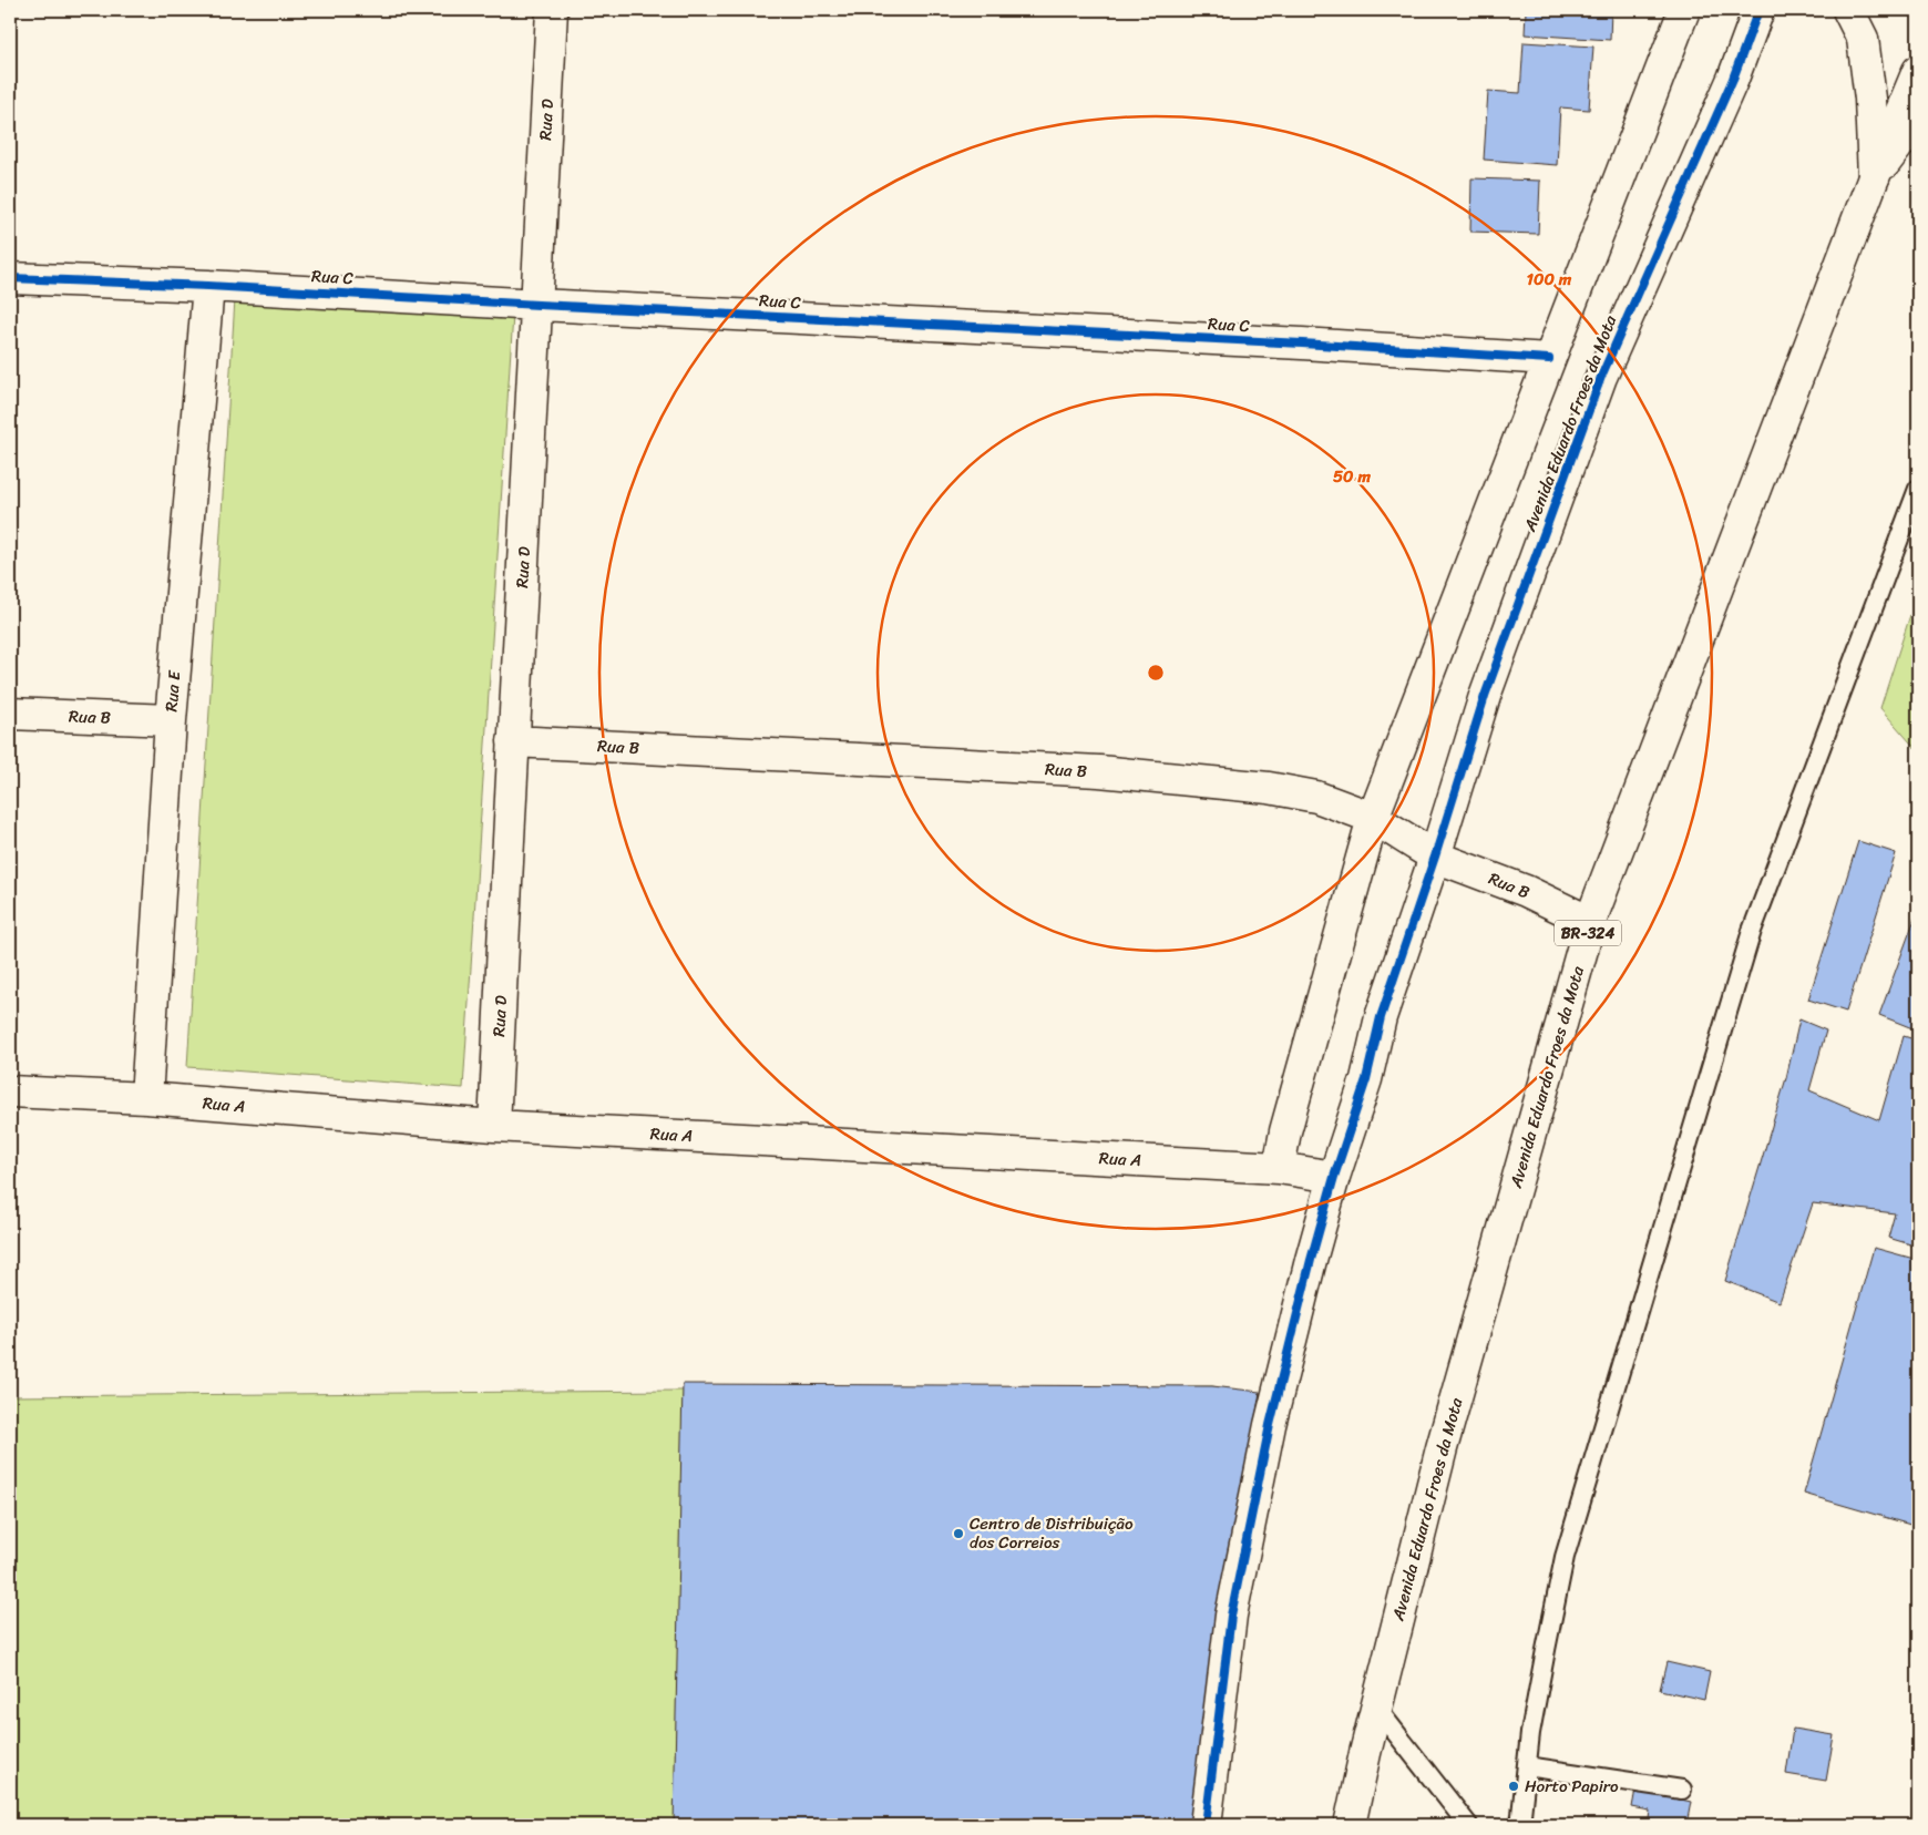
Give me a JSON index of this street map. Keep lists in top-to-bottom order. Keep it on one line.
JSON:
{"streets":{"main road":["Rua D","Rua C","Avenida Eduardo Froes da Mota","Rua E","Rua B","BR-324","Rua A"]},"crossings":[["Rua D","Rua C"],["Rua D","Rua B"],["Rua D","Rua A"],["Rua C","Rua E"],["Avenida Eduardo Froes da Mota","Rua B"],["Avenida Eduardo Froes da Mota","Rua A"],["Rua E","Rua B"],["Rua E","Rua A"]],"places":["Centro de Distribuição dos Correios","Horto Papiro"],"rings":["100 m","50 m"]}
